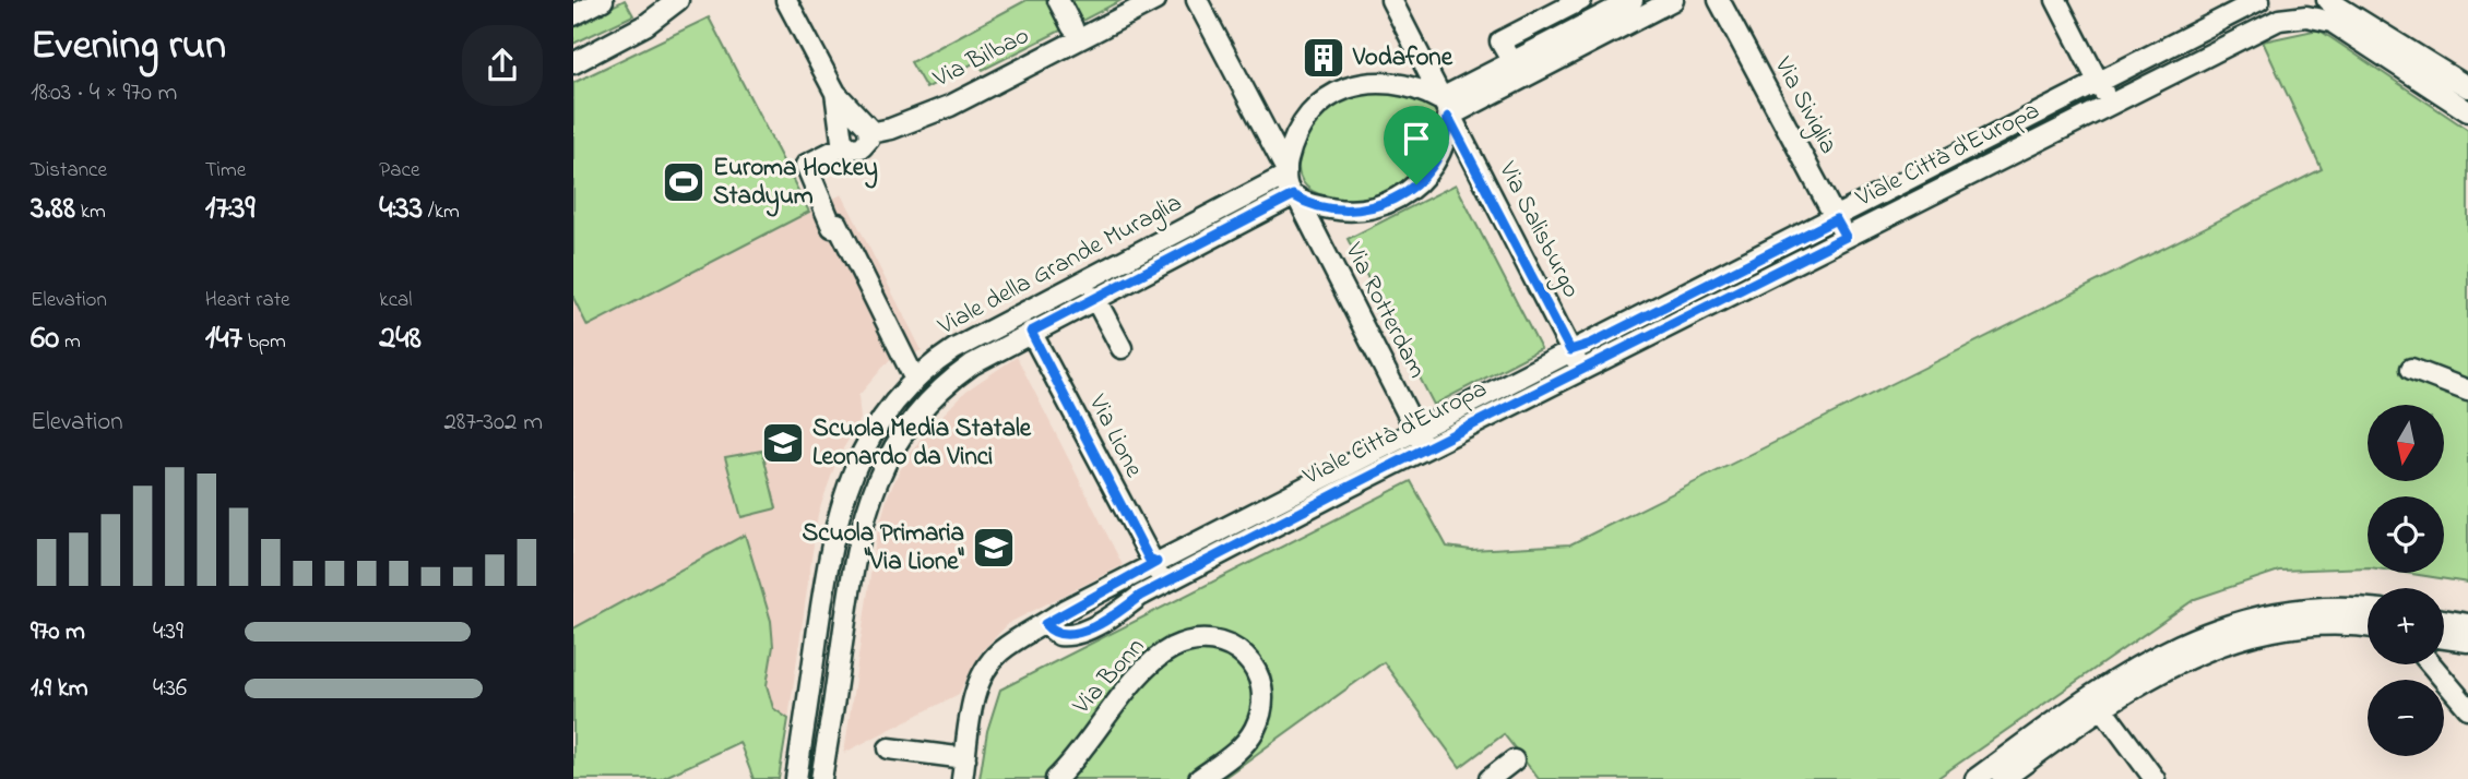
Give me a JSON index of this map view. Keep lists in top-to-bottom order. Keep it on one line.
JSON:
{"streets":{"street":["Via Bilbao","Via Siviglia","Viale Città d'Europa","Via Salisburgo","Viale della Grande Muraglia","Via Rotterdam","Via Lione","Via Bonn"]},"crossings":[["Via Siviglia","Viale Città d'Europa"],["Viale Città d'Europa","Via Salisburgo"],["Viale Città d'Europa","Via Rotterdam"],["Viale Città d'Europa","Via Lione"],["Via Salisburgo","Viale della Grande Muraglia"],["Via Salisburgo","Via Rotterdam"],["Viale della Grande Muraglia","Via Rotterdam"],["Viale della Grande Muraglia","Via Lione"]],"places":{"building":["Vodafone"],"sports":["Euroma Hockey Stadyum"],"school or university":["Scuola Media Statale Leonardo da Vinci","Scuola Primaria \"Via Lione\""]},"north":"bottom","page":{"heading":["Evening run","18:03 · 4 × 970 m"],"stats":[["Distance","3.88 km"],["Time","17:39"],["Pace","4:33 /km"],["Elevation","60 m"],["Heart rate","147 bpm"],["kcal","248"]],"chart":["Elevation","287–302 m"],"map_buttons":["+","−"],"list":[{"name":"970 m","note":"4:39"},{"name":"1.9 km","note":"4:36"}]}}
